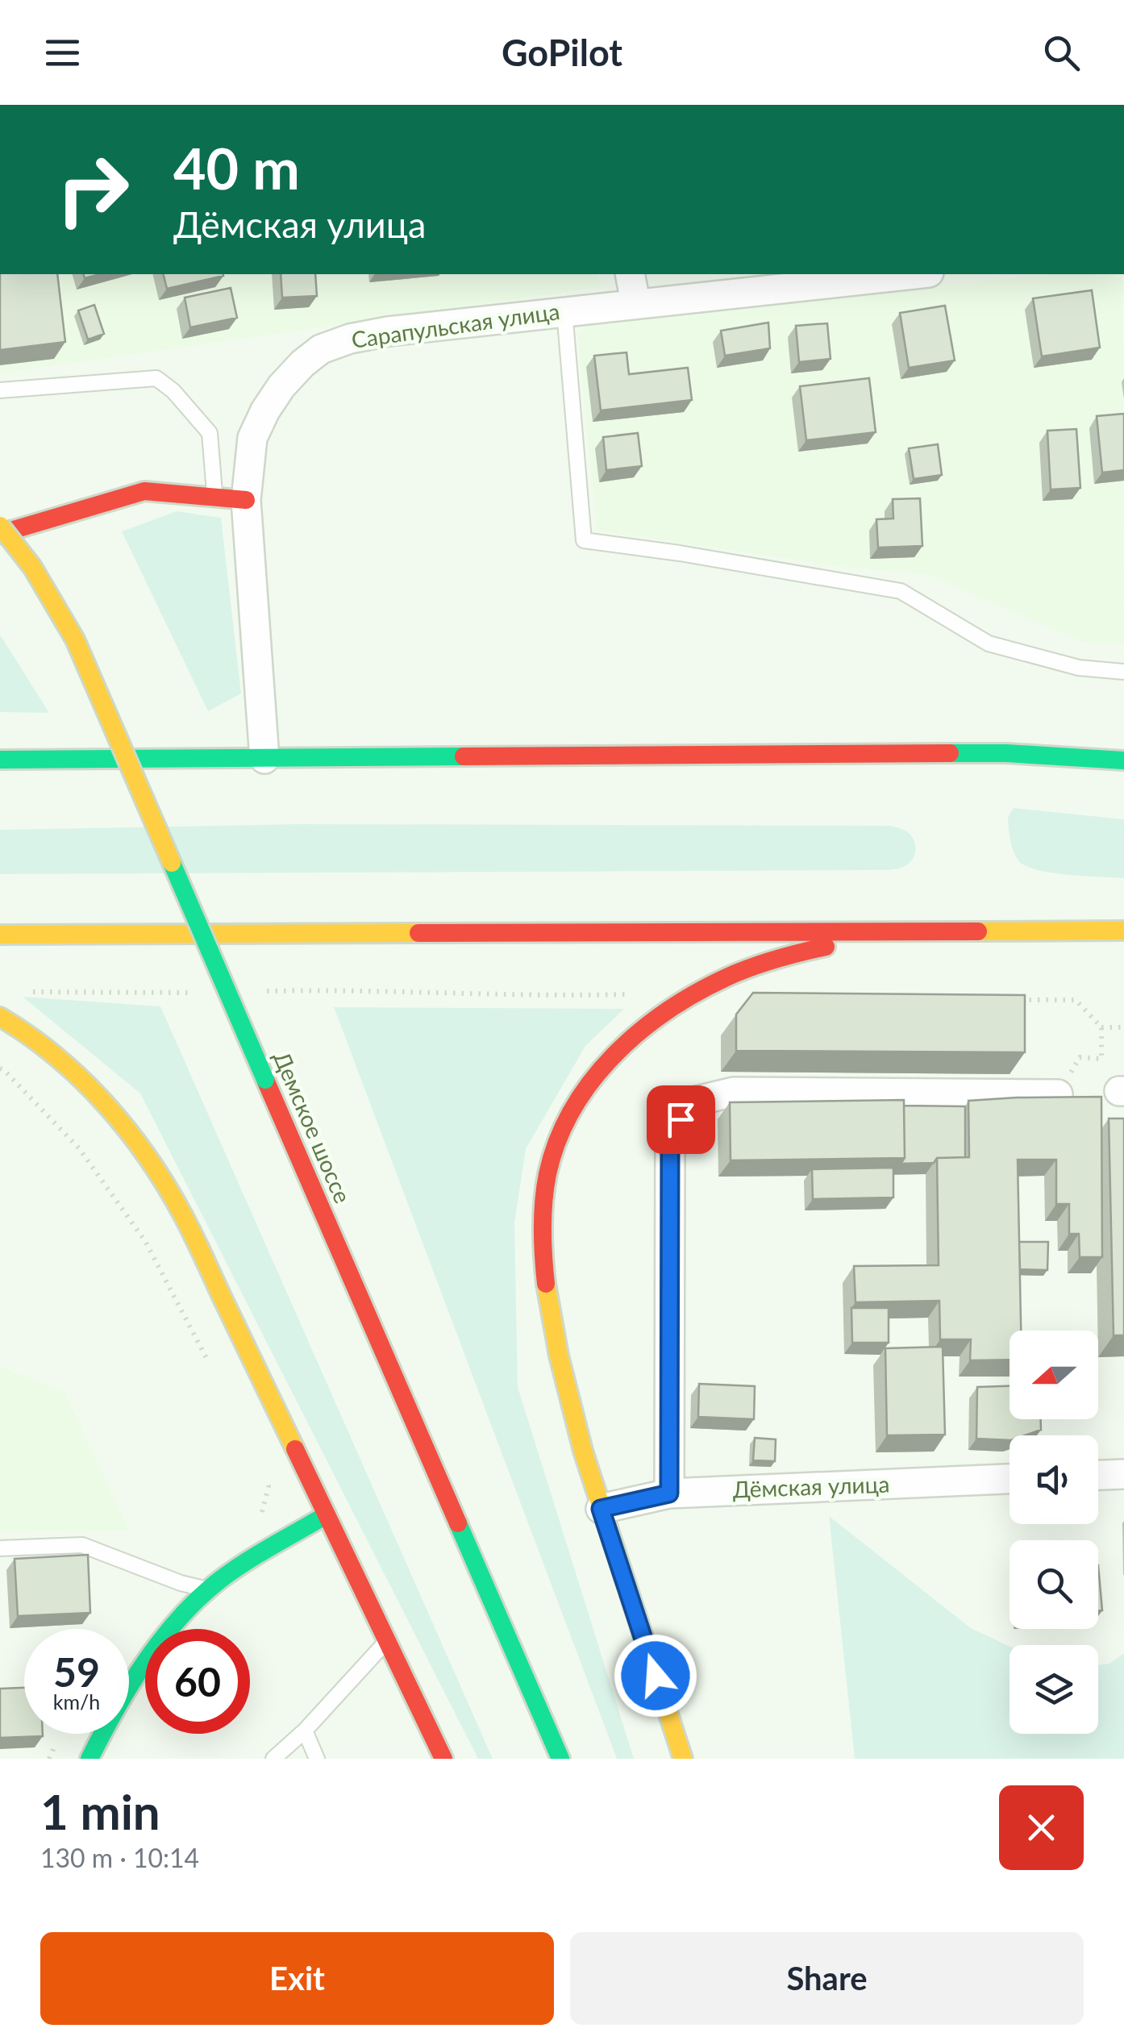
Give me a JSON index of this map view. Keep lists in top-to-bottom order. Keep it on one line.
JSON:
{"streets":{"main road":["Демское шоссе"],"street":["Сарапульская улица","Дёмская улица"]},"north":"left","page":{"header":"GoPilot","turn":["40 m","Дёмская улица"],"speed":"59 km/h","limit":"60","heading":["1 min","130 m · 10:14"],"buttons":["Exit","Share"]}}
